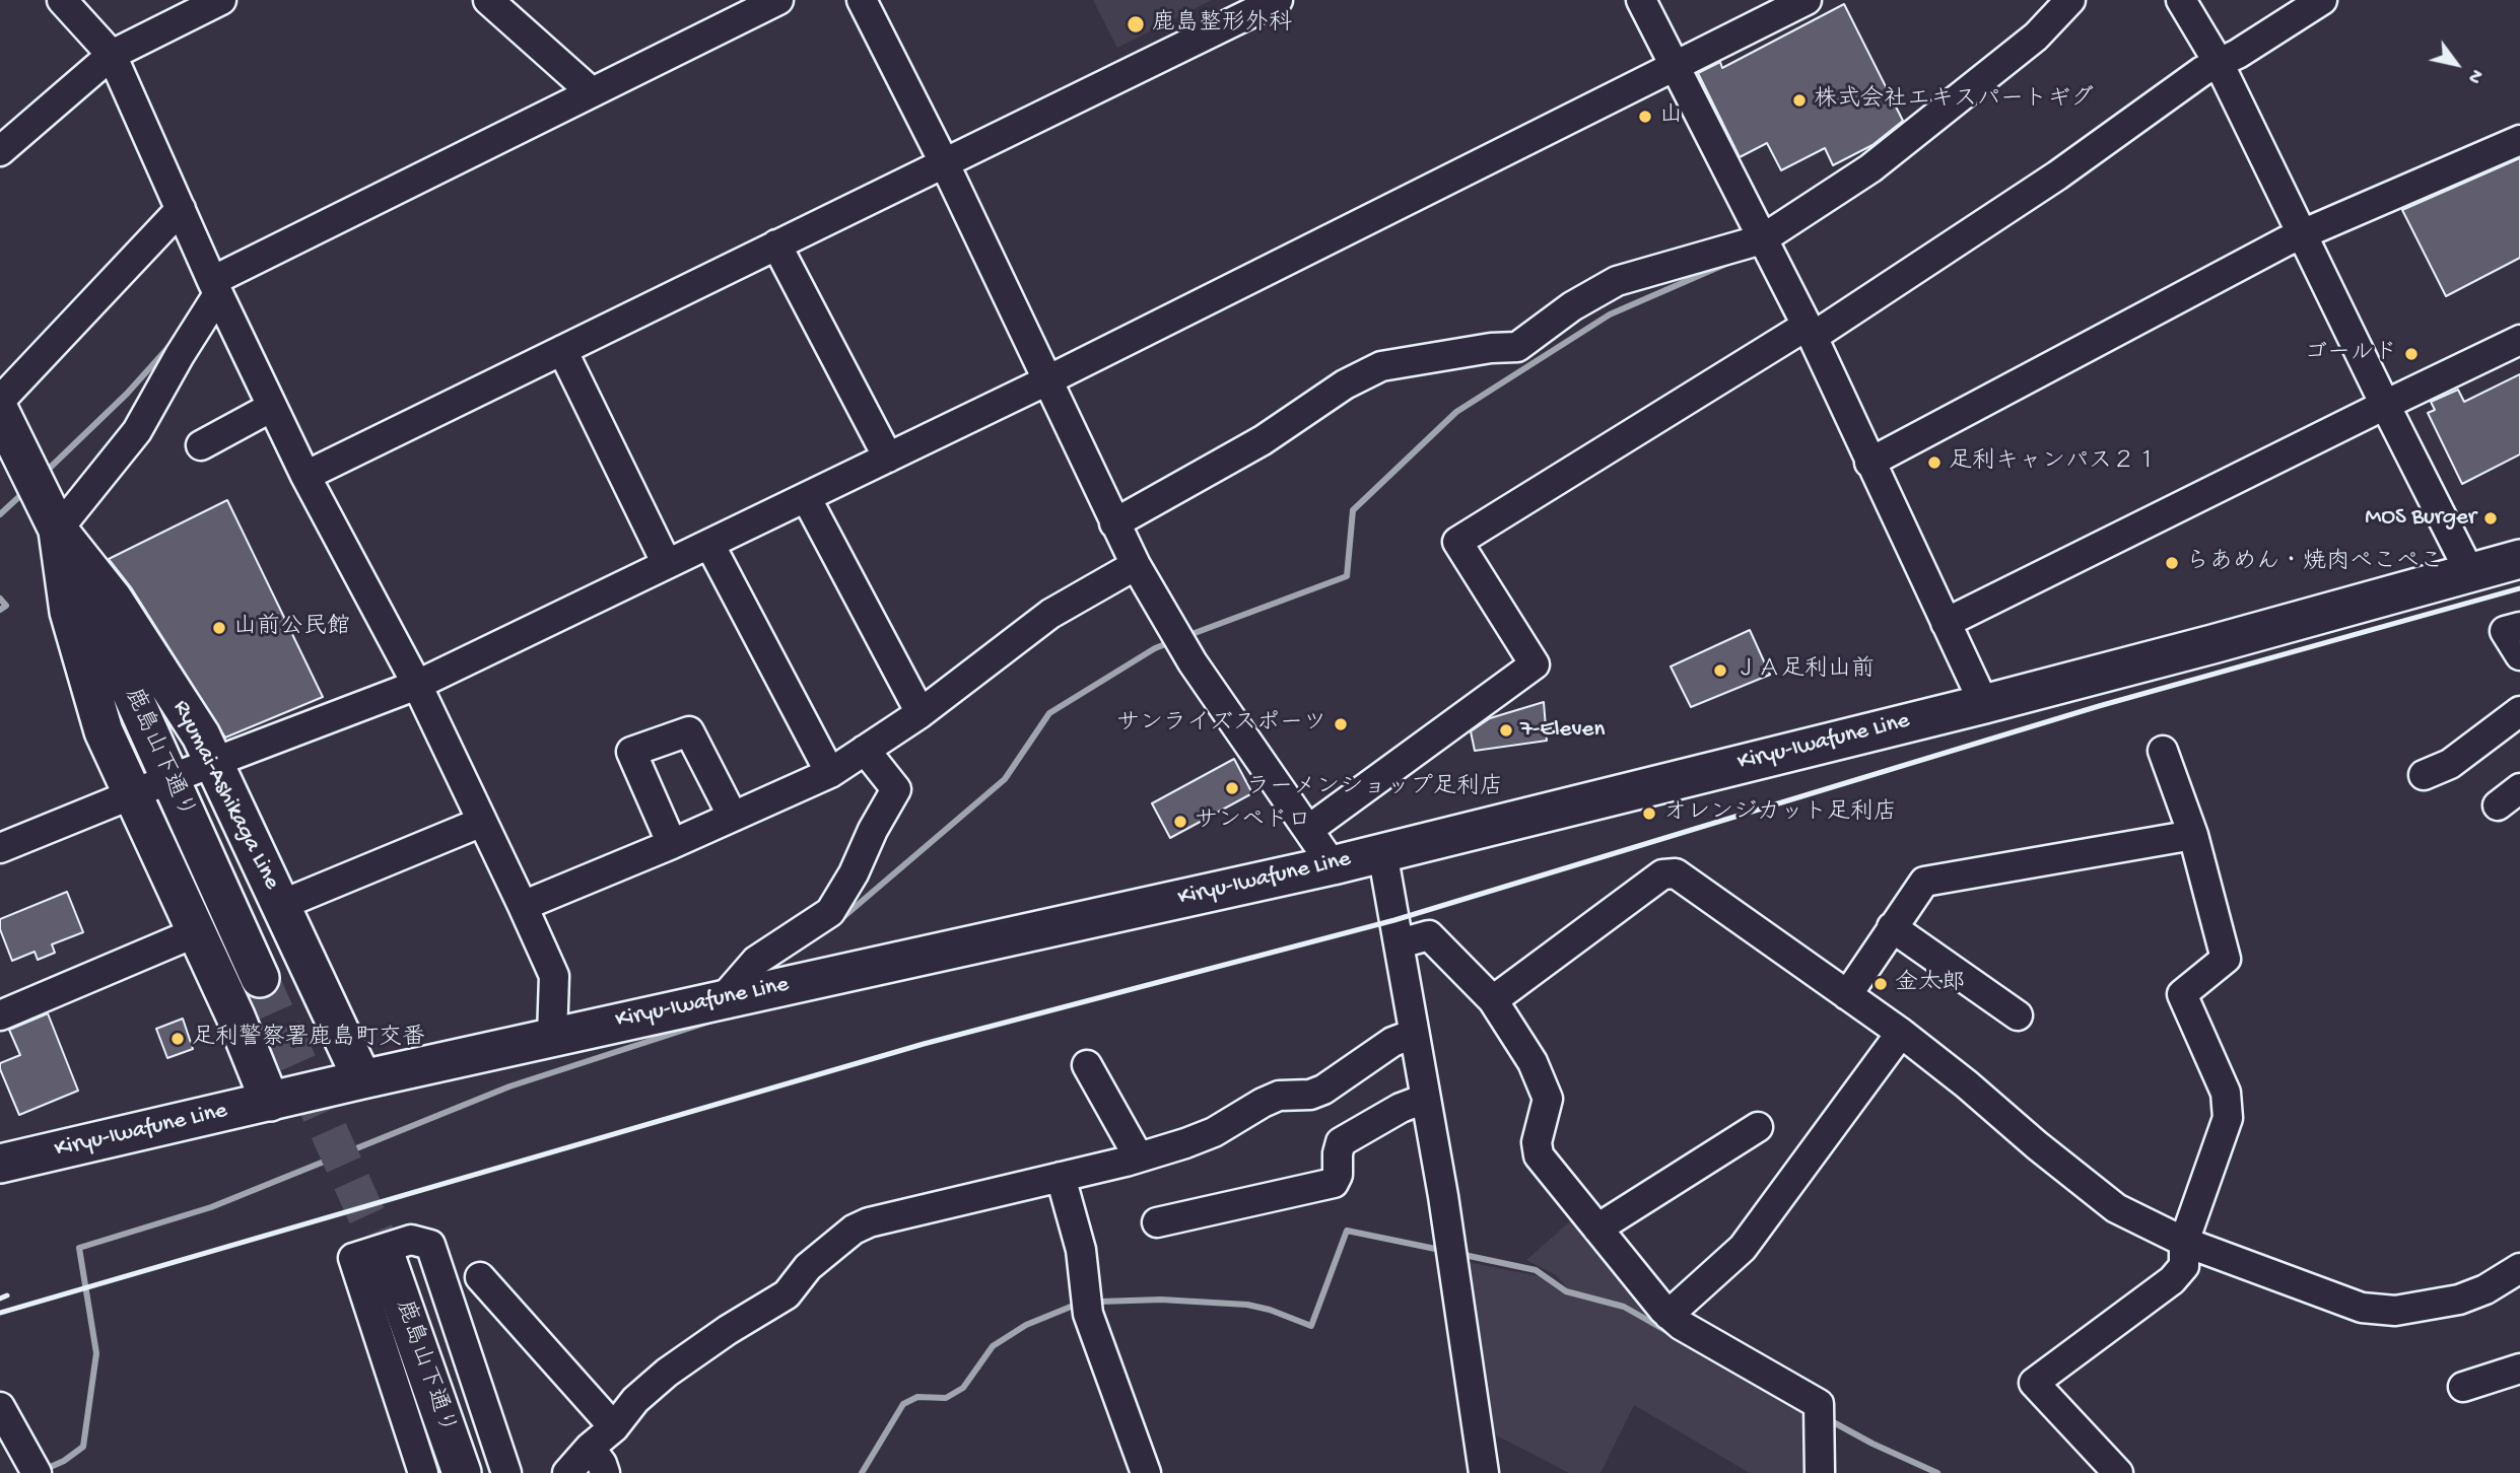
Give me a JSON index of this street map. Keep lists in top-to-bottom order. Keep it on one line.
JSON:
{"streets":{"main road":["Kiryu-Iwafune Line","鹿島山下通り","Ryumai-Ashikaga Line"]},"crossings":[["Kiryu-Iwafune Line","Ryumai-Ashikaga Line"],["鹿島山下通り","Ryumai-Ashikaga Line"]],"places":["鹿島整形外科","株式会社エキスパートギグ","山","ゴールド","足利キャンパス２１","MOS Burger","らあめん・焼肉ぺこぺこ","山前公民館","ＪＡ足利山前","サンライズスポーツ","7-Eleven","ラーメンショップ足利店","オレンジカット足利店","サンペドロ","金太郎","足利警察署鹿島町交番"],"north":"bottom right"}
